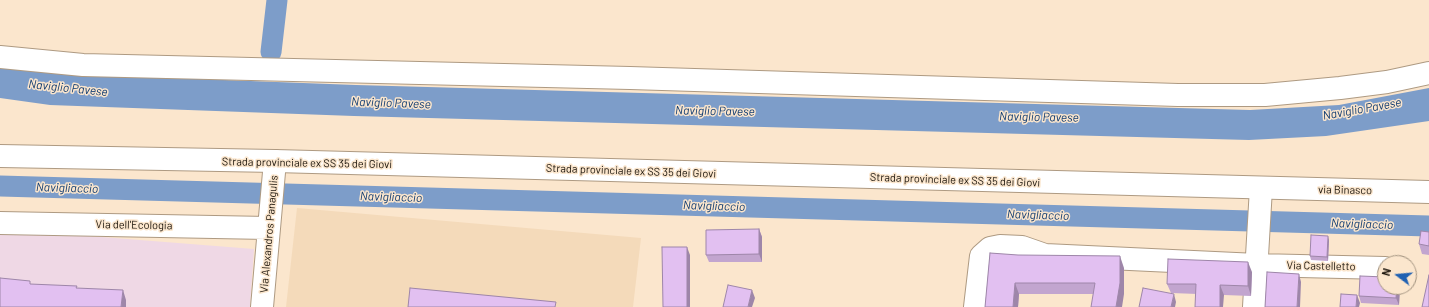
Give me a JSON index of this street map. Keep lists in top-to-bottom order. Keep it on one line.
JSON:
{"streets":{"street":["Strada provinciale ex SS 35 dei Giovi","via Binasco","Via dell'Ecologia","Via Alexandros Panagulis","Via Castelletto"]},"crossings":[["Strada provinciale ex SS 35 dei Giovi","via Binasco"],["Strada provinciale ex SS 35 dei Giovi","Via Alexandros Panagulis"],["Via dell'Ecologia","Via Alexandros Panagulis"]],"water":["Naviglio Pavese","Navigliaccio"],"north":"left"}
